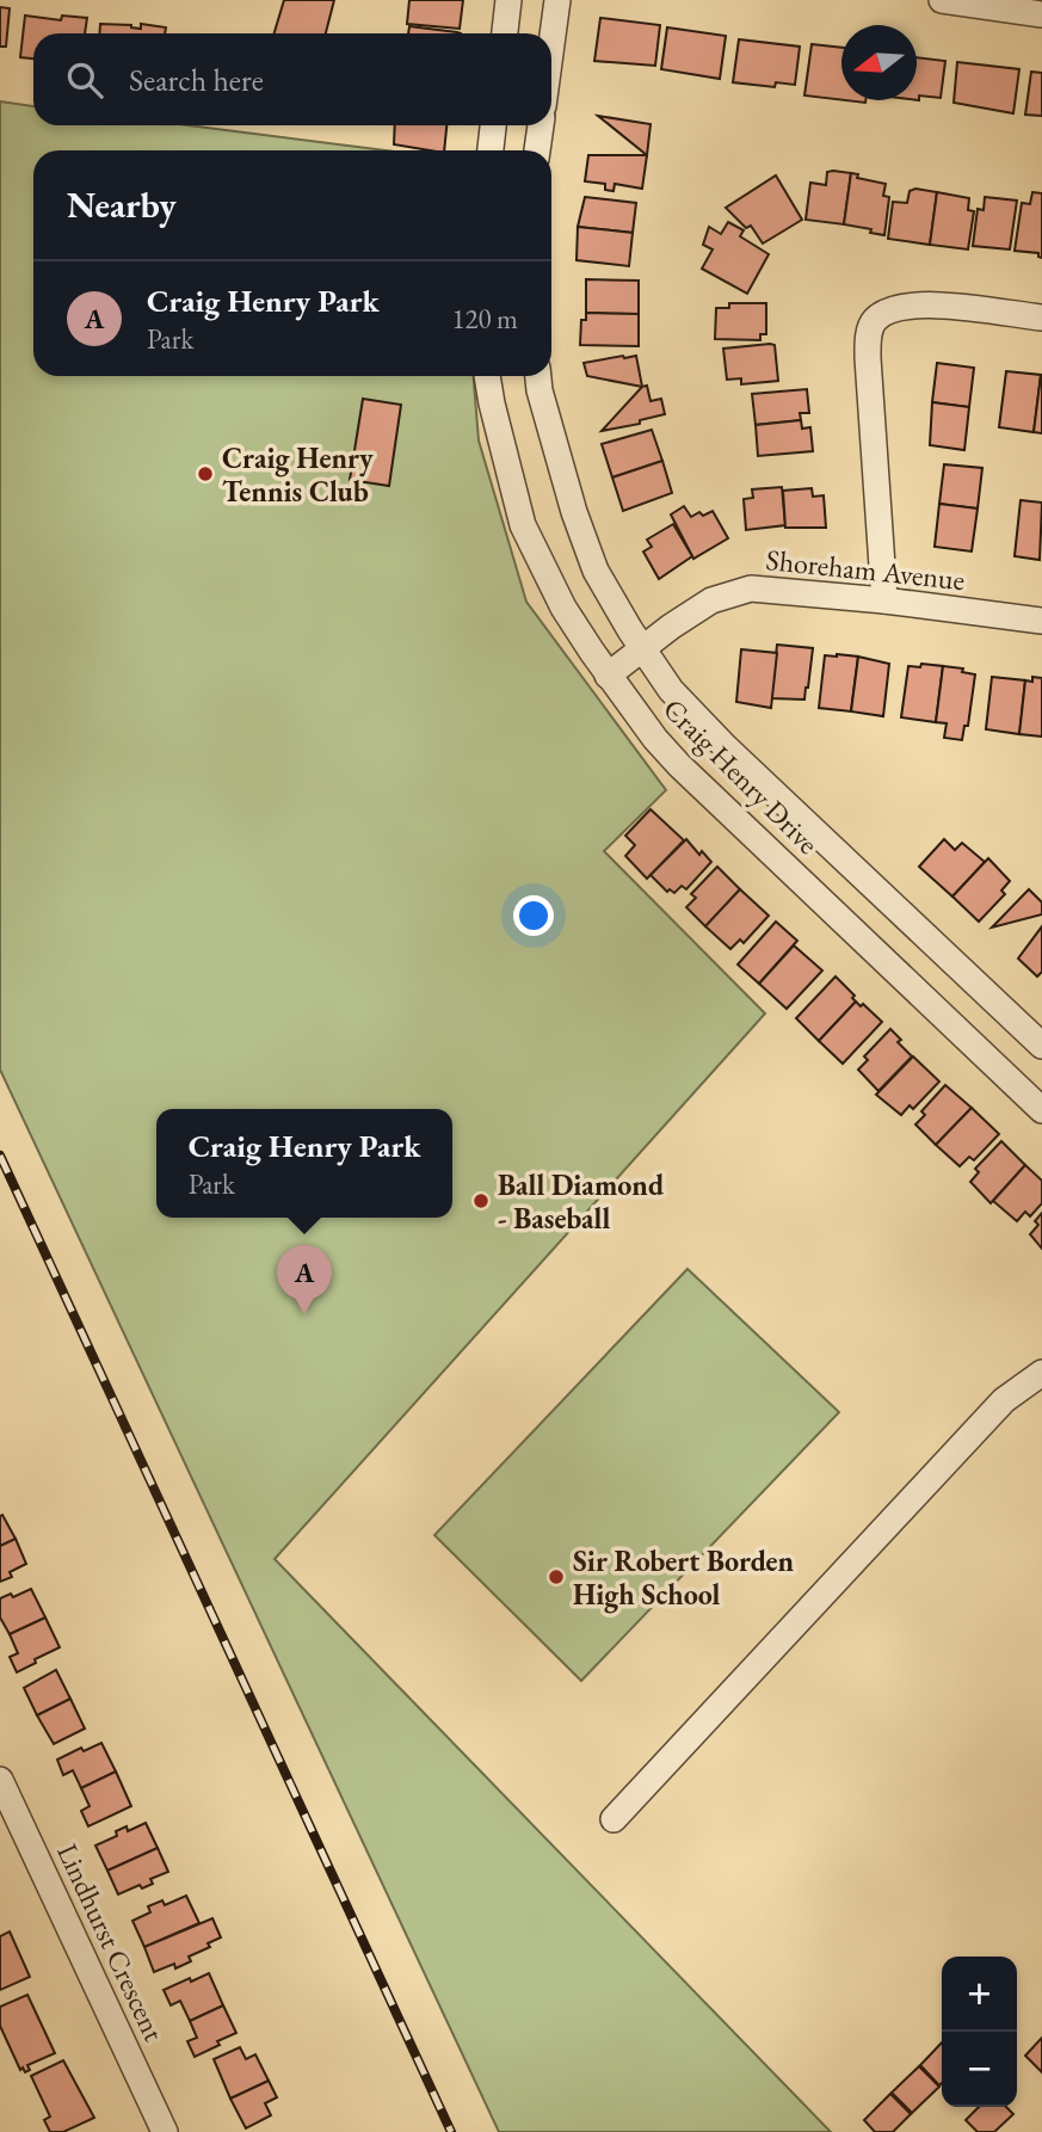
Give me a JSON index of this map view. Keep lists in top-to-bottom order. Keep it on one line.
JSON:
{"streets":{"street":["Shoreham Avenue","Craig Henry Drive","Lindhurst Crescent"]},"crossings":[["Shoreham Avenue","Craig Henry Drive"]],"places":["Craig Henry Tennis Club","Ball Diamond - Baseball","Sir Robert Borden High School"],"north":"left","page":{"search":"Search here","heading":"Nearby","list":[{"mark":"A","name":"Craig Henry Park","note":"Park","value":"120 m"}],"popup":["Craig Henry Park","Park"],"pins":"A","map_buttons":["+","−"]}}
